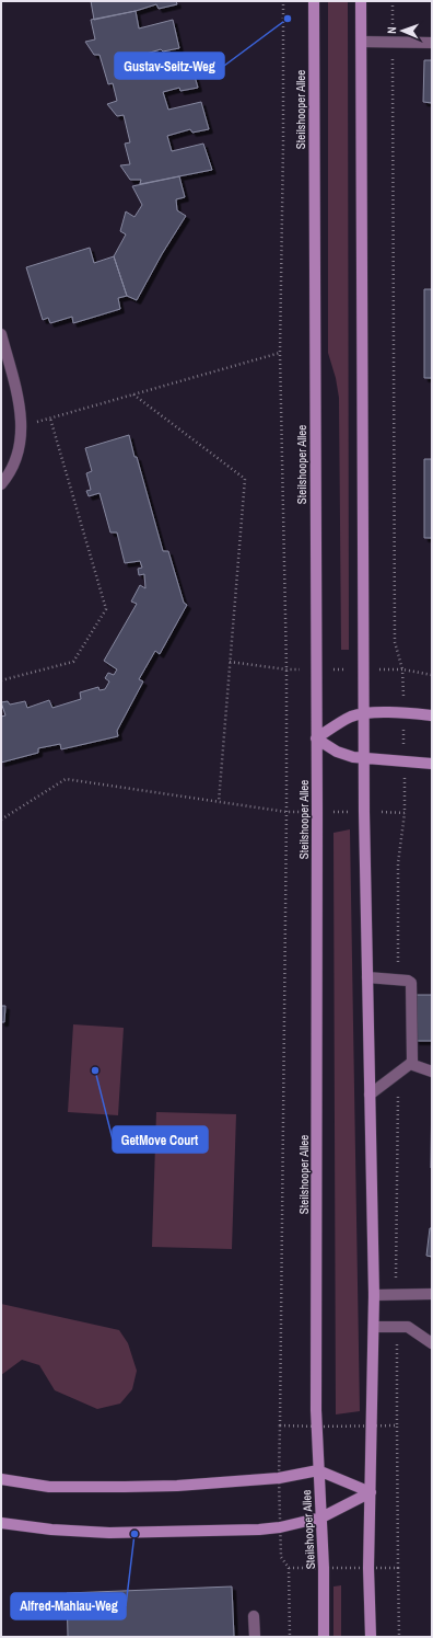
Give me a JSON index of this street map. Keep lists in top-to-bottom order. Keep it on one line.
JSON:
{"streets":{"main road":["Steilshooper Allee"]},"places":["Gustav-Seitz-Weg","GetMove Court","Alfred-Mahlau-Weg"],"north":"left"}
